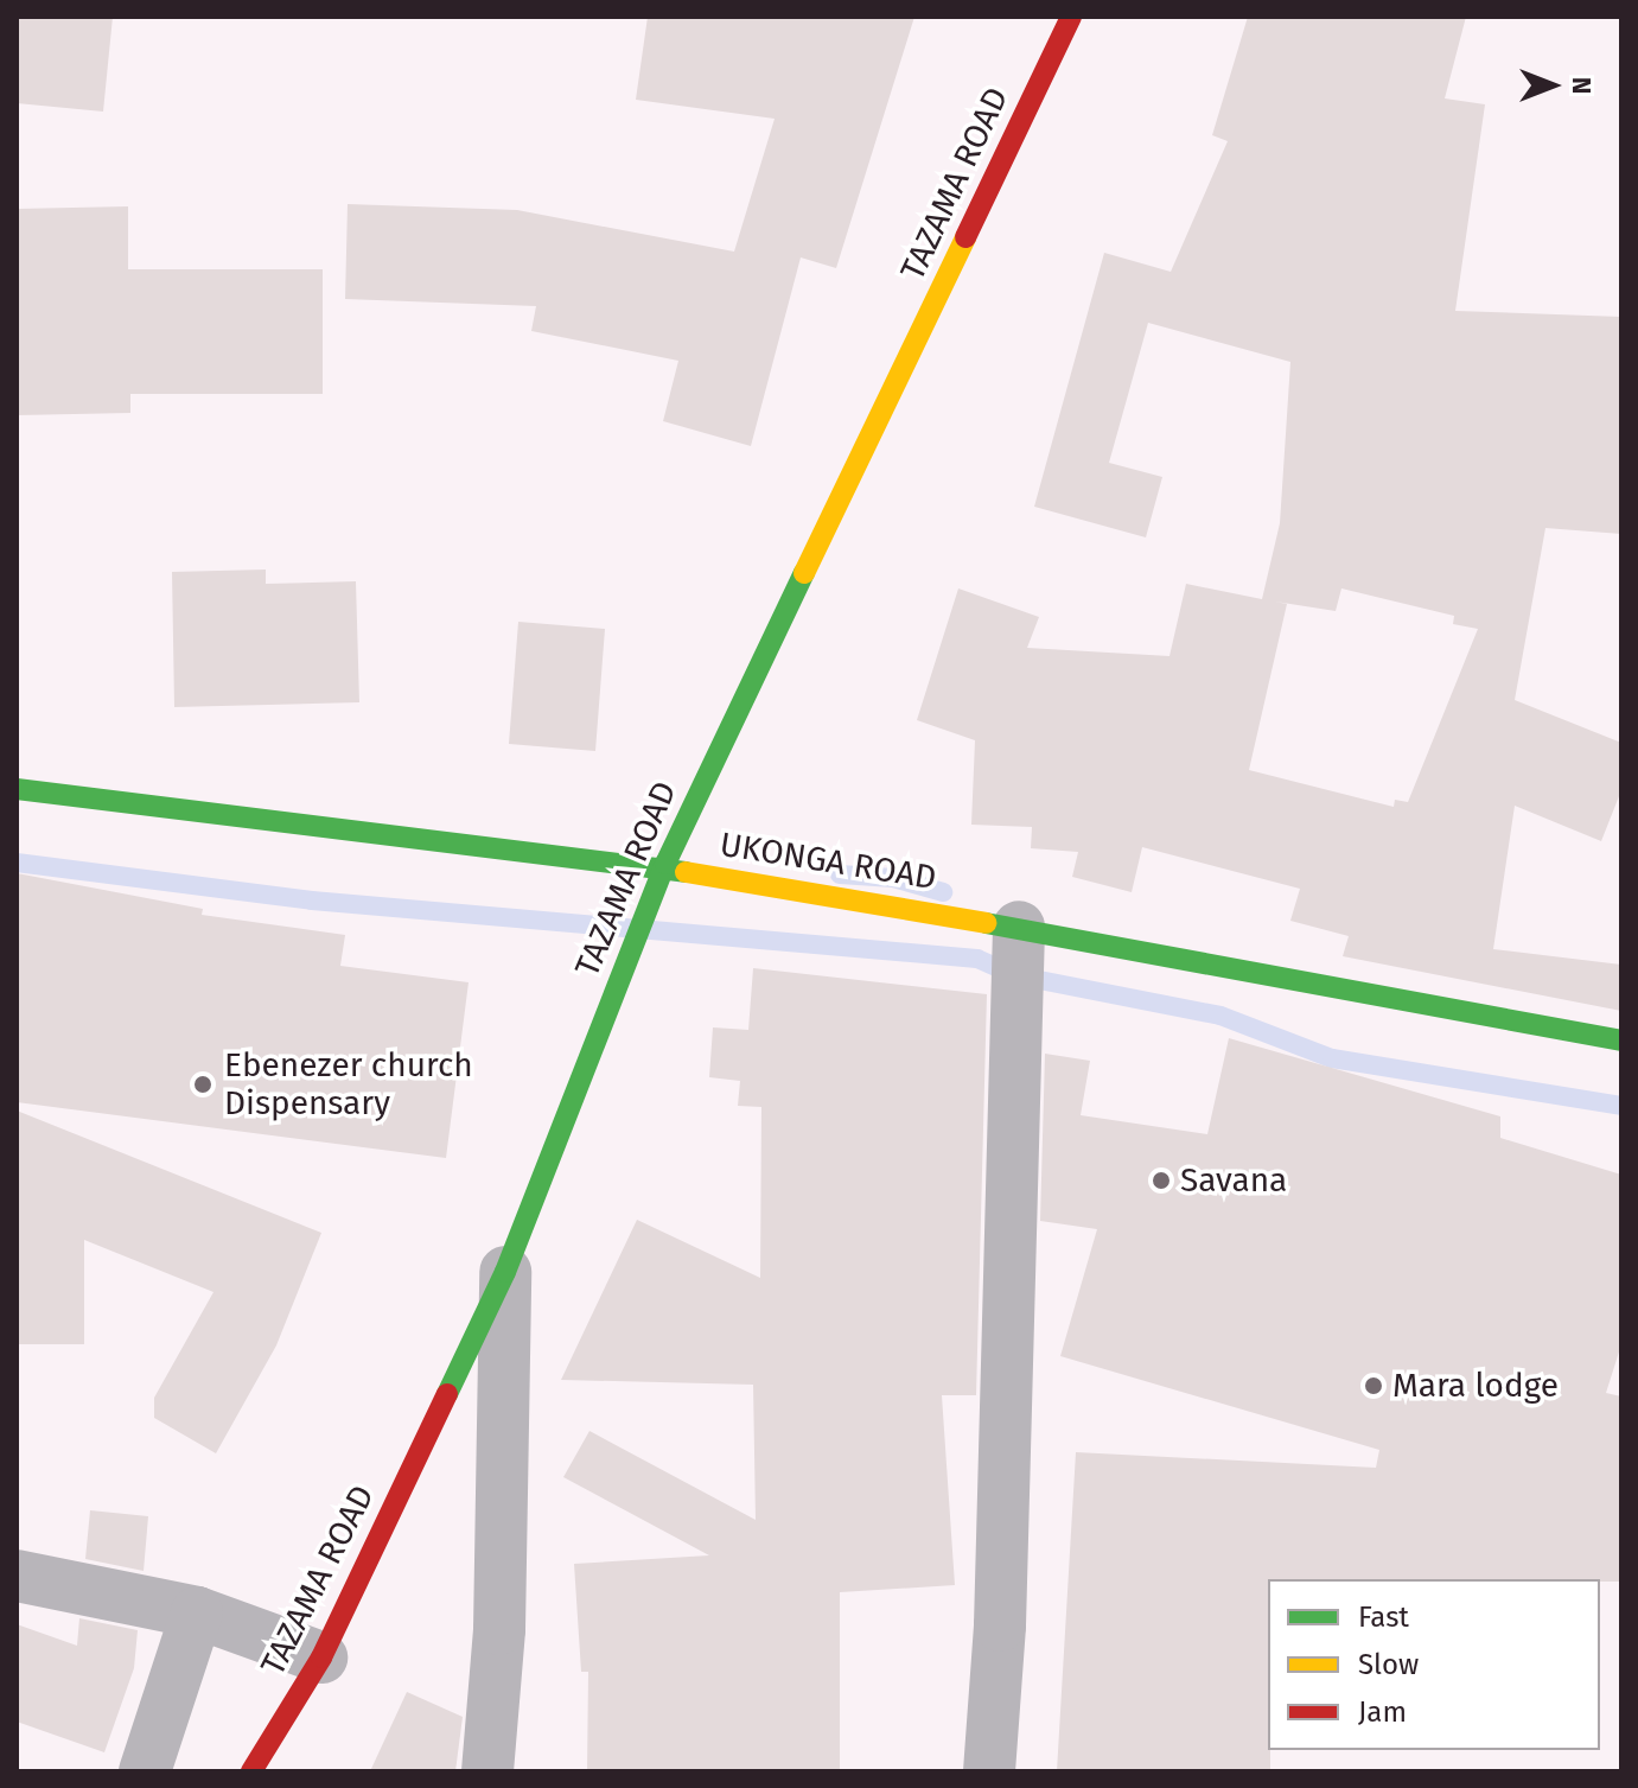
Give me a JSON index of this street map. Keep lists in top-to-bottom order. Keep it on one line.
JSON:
{"streets":{"street":["TAZAMA ROAD","UKONGA ROAD"]},"crossings":[["TAZAMA ROAD","UKONGA ROAD"]],"places":["Ebenezer church Dispensary","Savana","Mara lodge"],"legend":["Fast","Slow","Jam"],"north":"right"}
